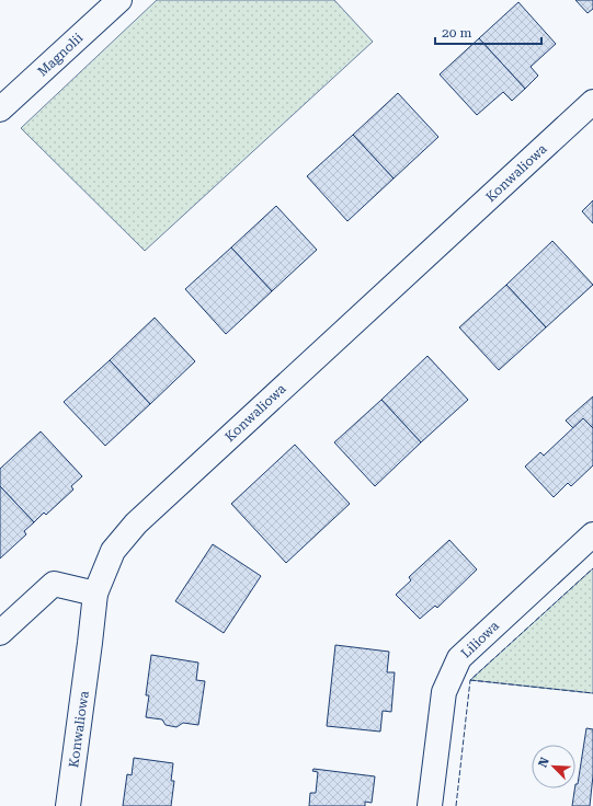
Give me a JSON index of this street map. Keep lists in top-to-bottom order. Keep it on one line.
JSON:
{"streets":{"street":["Magnolii","Konwaliowa","Liliowa"]},"scale_bar":"20 m","north":"top left"}
